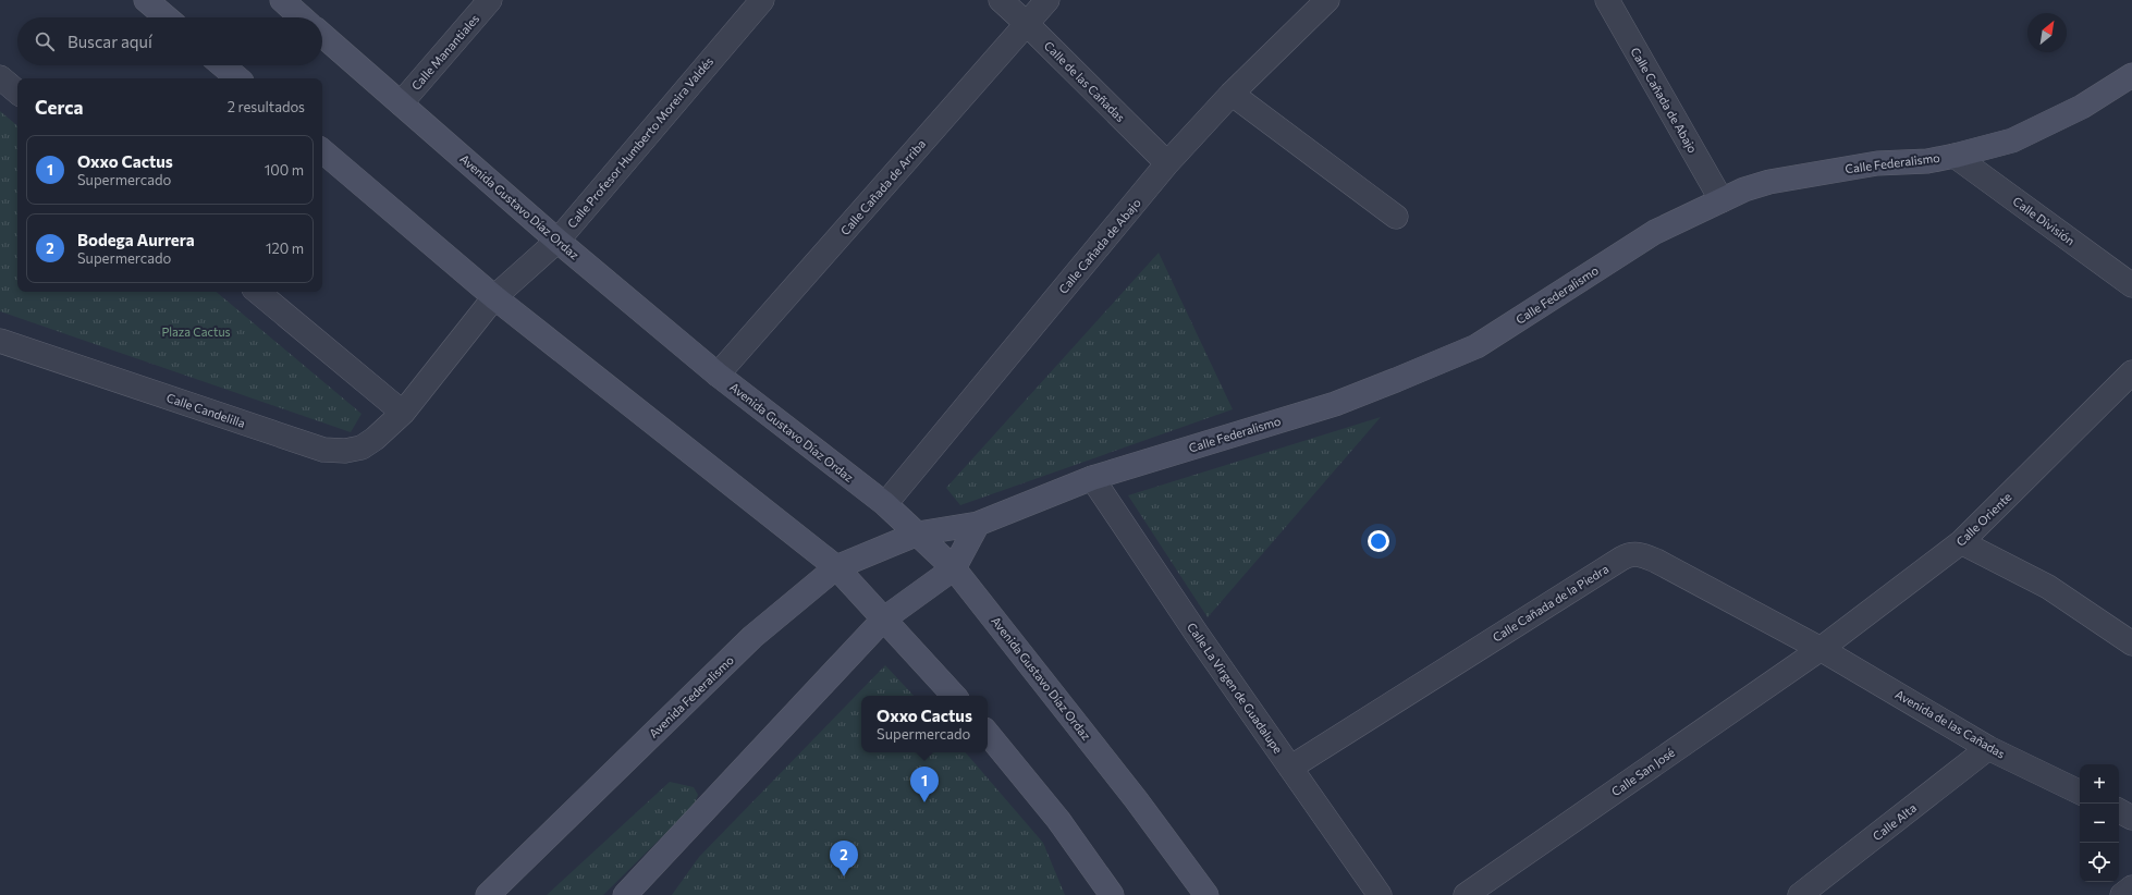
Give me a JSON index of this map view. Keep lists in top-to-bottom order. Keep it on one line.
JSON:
{"streets":{"street":["Calle Manantiales","Calle de las Cañadas","Calle Cañada de Abajo","Calle Profesor Humberto Moreira Valdés","Calle Federalismo","Calle Cañada de Arriba","Avenida Gustavo Díaz Ordaz","Calle División","Calle Candelilla","Calle Oriente","Calle Cañada de la Piedra","Calle La Virgen de Guadalupe","Avenida Federalismo","Avenida de las Cañadas","Calle San José","Calle Alta"]},"crossings":[["Calle Manantiales","Avenida Gustavo Díaz Ordaz"],["Calle de las Cañadas","Calle Cañada de Abajo"],["Calle de las Cañadas","Calle Cañada de Arriba"],["Calle Cañada de Abajo","Calle Federalismo"],["Calle Cañada de Abajo","Avenida Gustavo Díaz Ordaz"],["Calle Profesor Humberto Moreira Valdés","Avenida Gustavo Díaz Ordaz"],["Calle Profesor Humberto Moreira Valdés","Calle Candelilla"],["Calle Federalismo","Avenida Gustavo Díaz Ordaz"],["Calle Federalismo","Calle División"],["Calle Federalismo","Calle La Virgen de Guadalupe"],["Calle Federalismo","Avenida Federalismo"],["Calle Cañada de Arriba","Avenida Gustavo Díaz Ordaz"],["Avenida Gustavo Díaz Ordaz","Avenida Federalismo"],["Calle Oriente","Calle Cañada de la Piedra"],["Calle Oriente","Avenida de las Cañadas"],["Calle Oriente","Calle San José"],["Calle Cañada de la Piedra","Calle La Virgen de Guadalupe"],["Calle Cañada de la Piedra","Avenida de las Cañadas"],["Calle Cañada de la Piedra","Calle San José"],["Avenida de las Cañadas","Calle San José"],["Avenida de las Cañadas","Calle Alta"]],"parks":["Plaza Cactus"],"north":"top right","page":{"search":"Buscar aquí","heading":["Cerca","2 resultados"],"list":[{"mark":"1","name":"Oxxo Cactus","note":"Supermercado","value":"100 m"},{"mark":"2","name":"Bodega Aurrera","note":"Supermercado","value":"120 m"}],"popup":["Oxxo Cactus","Supermercado"],"map_buttons":["+","−"],"pins":["1","2"]}}
